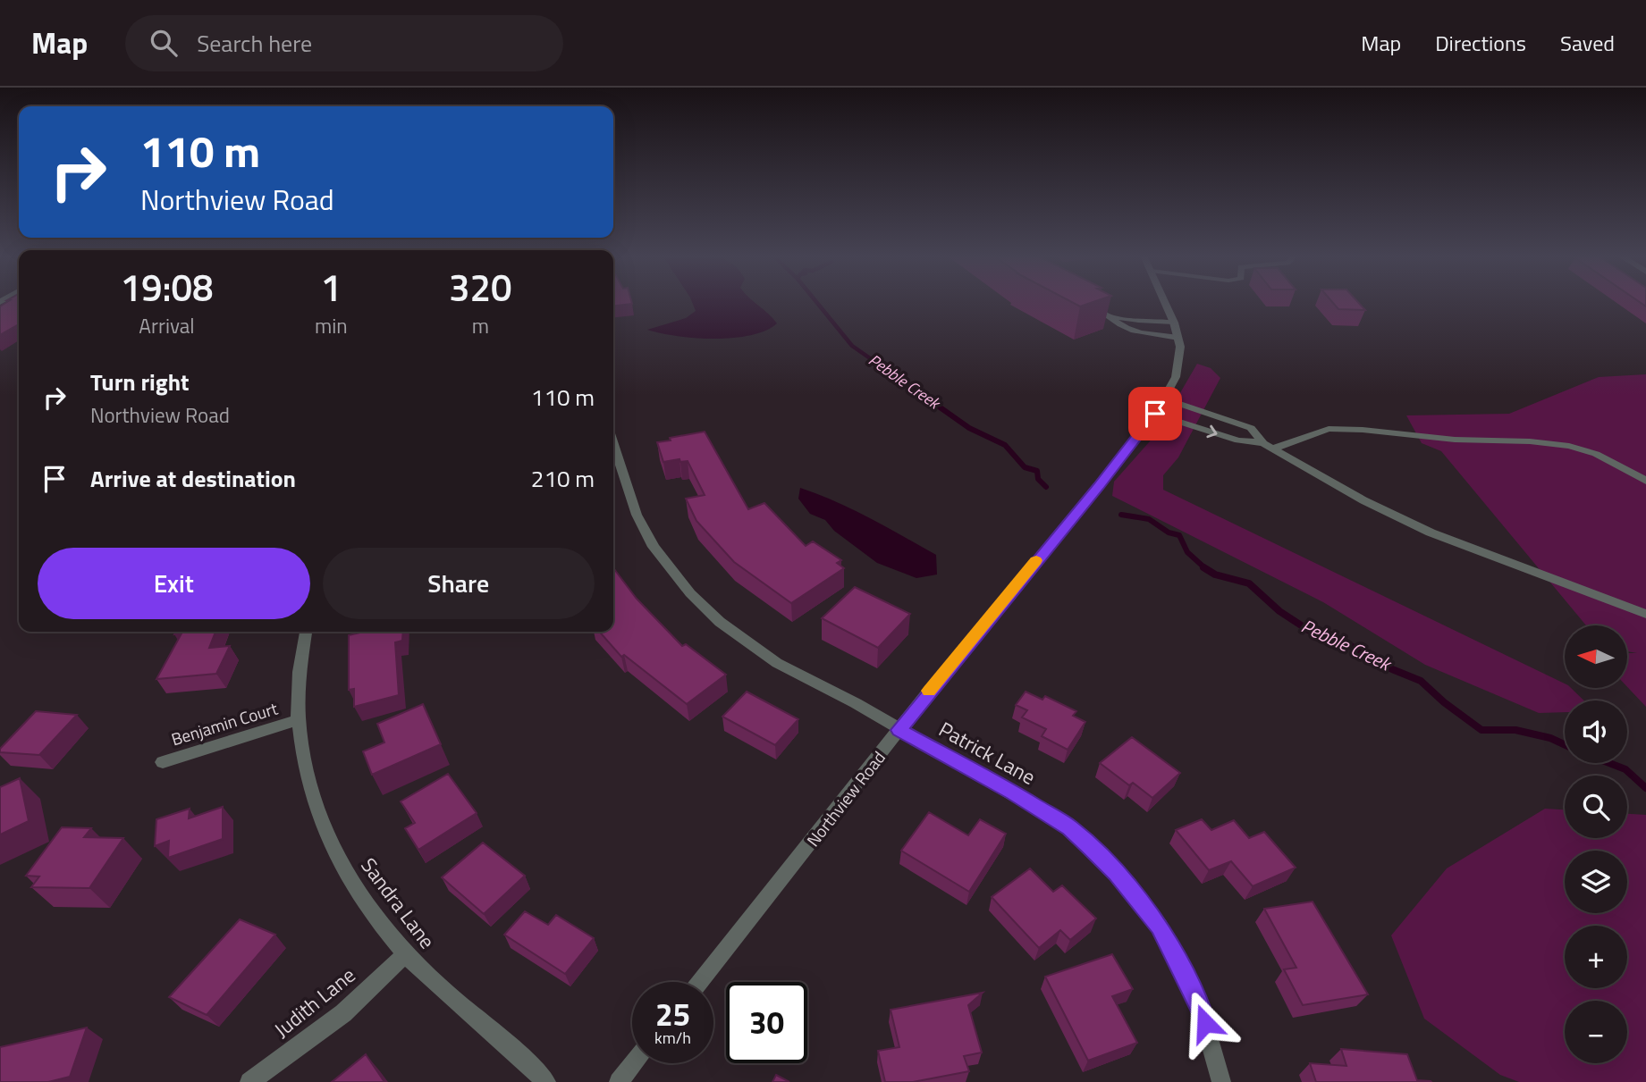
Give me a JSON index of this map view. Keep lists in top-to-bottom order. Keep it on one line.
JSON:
{"streets":{"street":["Benjamin Court","Patrick Lane","Northview Road","Sandra Lane","Judith Lane"]},"crossings":[["Benjamin Court","Sandra Lane"],["Patrick Lane","Northview Road"],["Sandra Lane","Judith Lane"]],"water":["Pebble Creek"],"north":"left","page":{"header":"Map","search":"Search here","nav":["Map","Directions","Saved"],"turn":["110 m","Northview Road"],"eta":["19:08","Arrival","1","min","320","m"],"list":[{"name":"Turn right","note":"Northview Road","value":"110 m"},{"name":"Arrive at destination","value":"210 m"}],"buttons":["Exit","Share"],"map_buttons":["+","−"],"speed":"25 km/h","limit":"30"}}
